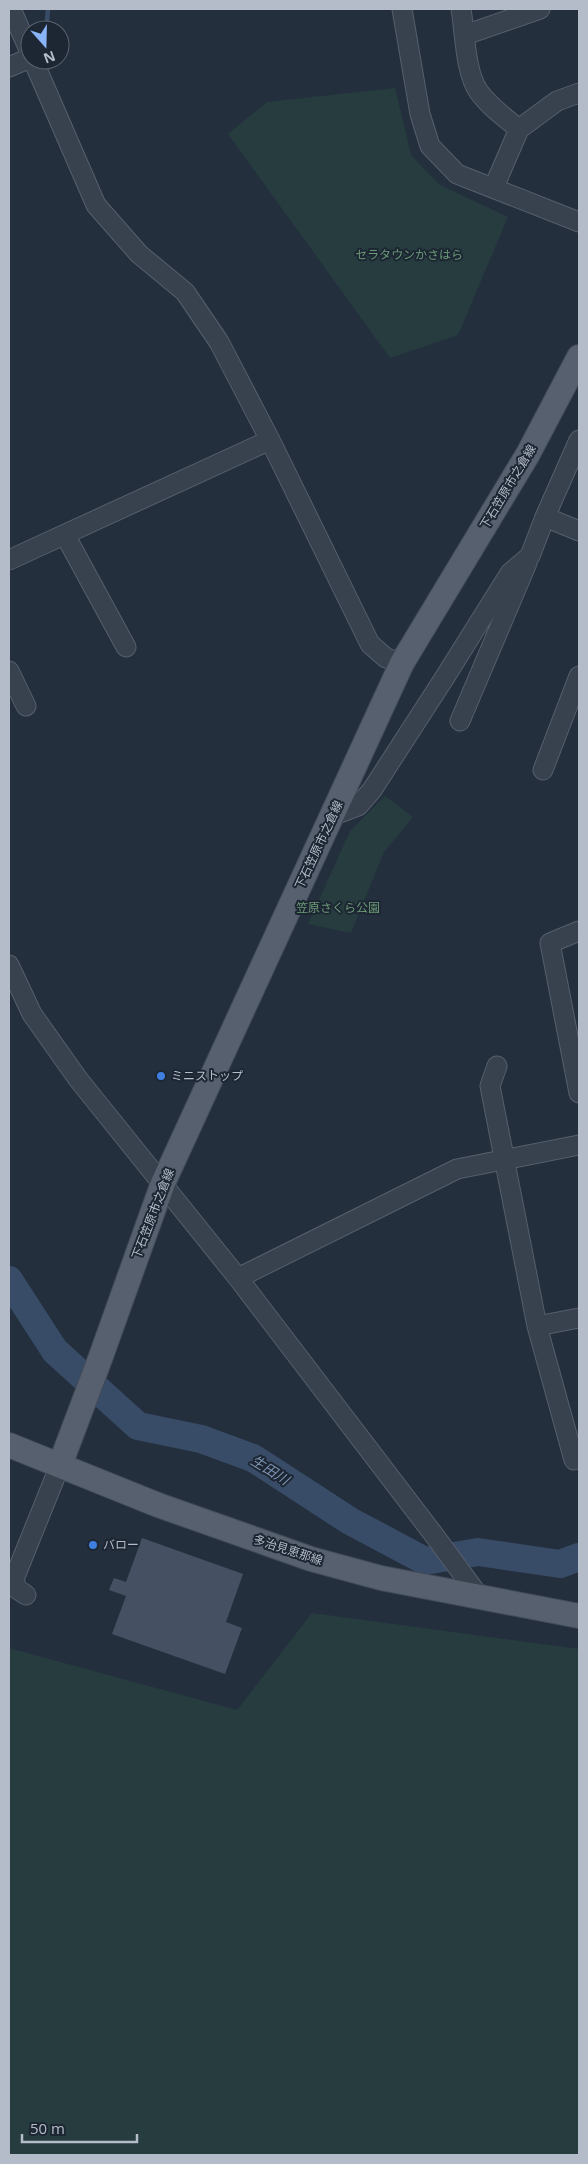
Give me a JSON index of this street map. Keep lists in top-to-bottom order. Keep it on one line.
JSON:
{"streets":{"main road":["下石笠原市之倉線","多治見恵那線"]},"crossings":[["下石笠原市之倉線","多治見恵那線"]],"water":["生田川"],"parks":["セラタウンかさはら","笠原さくら公園"],"places":["ミニストップ","バロー"],"scale_bar":"50 m","north":"bottom"}
